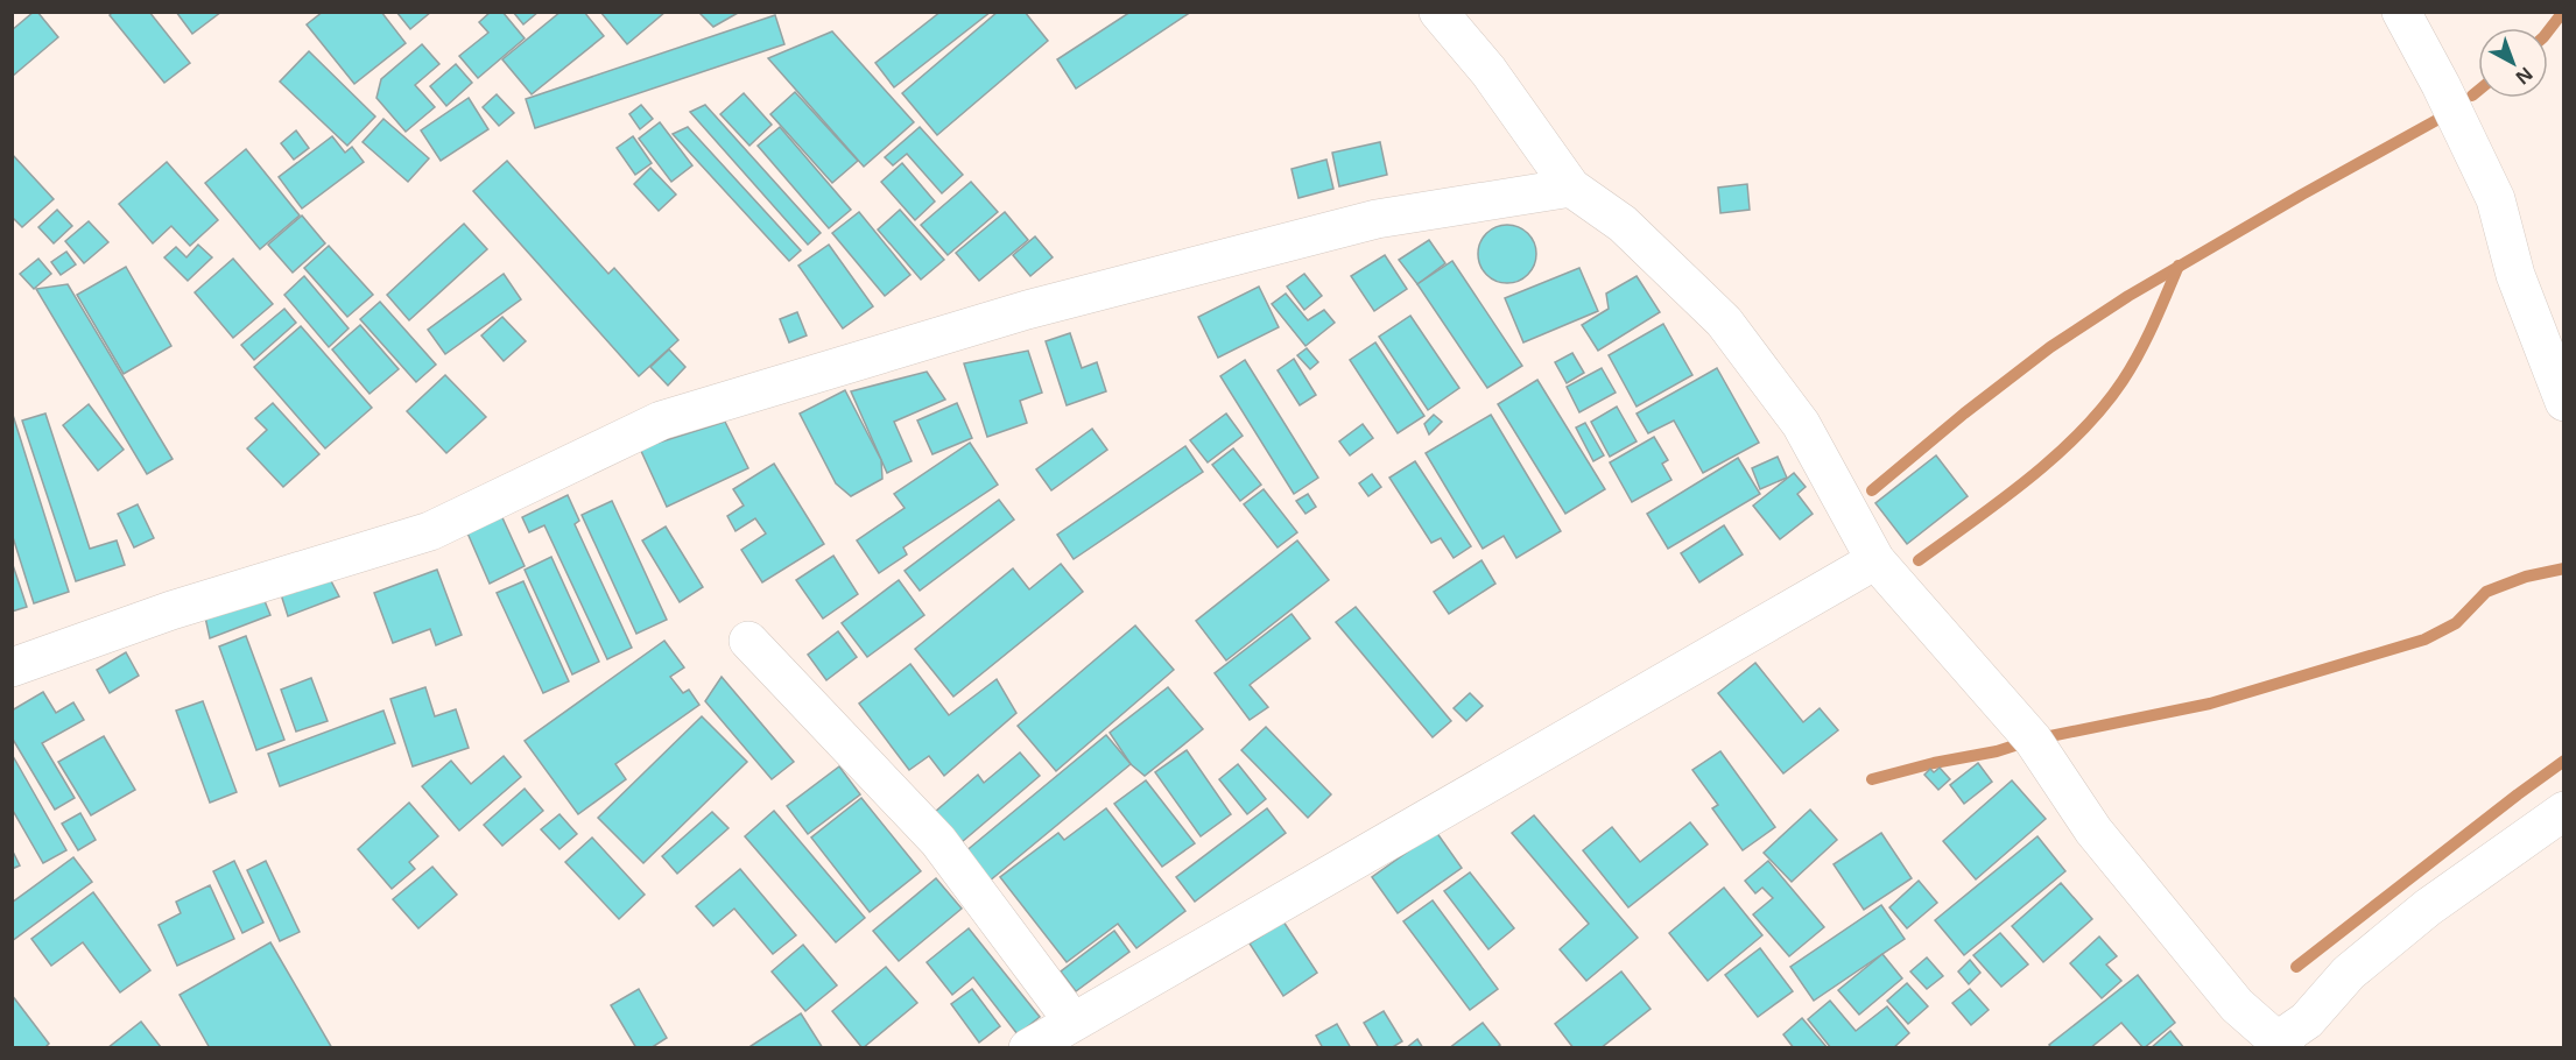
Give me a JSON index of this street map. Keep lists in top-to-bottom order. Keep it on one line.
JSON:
{"north":"bottom right"}
